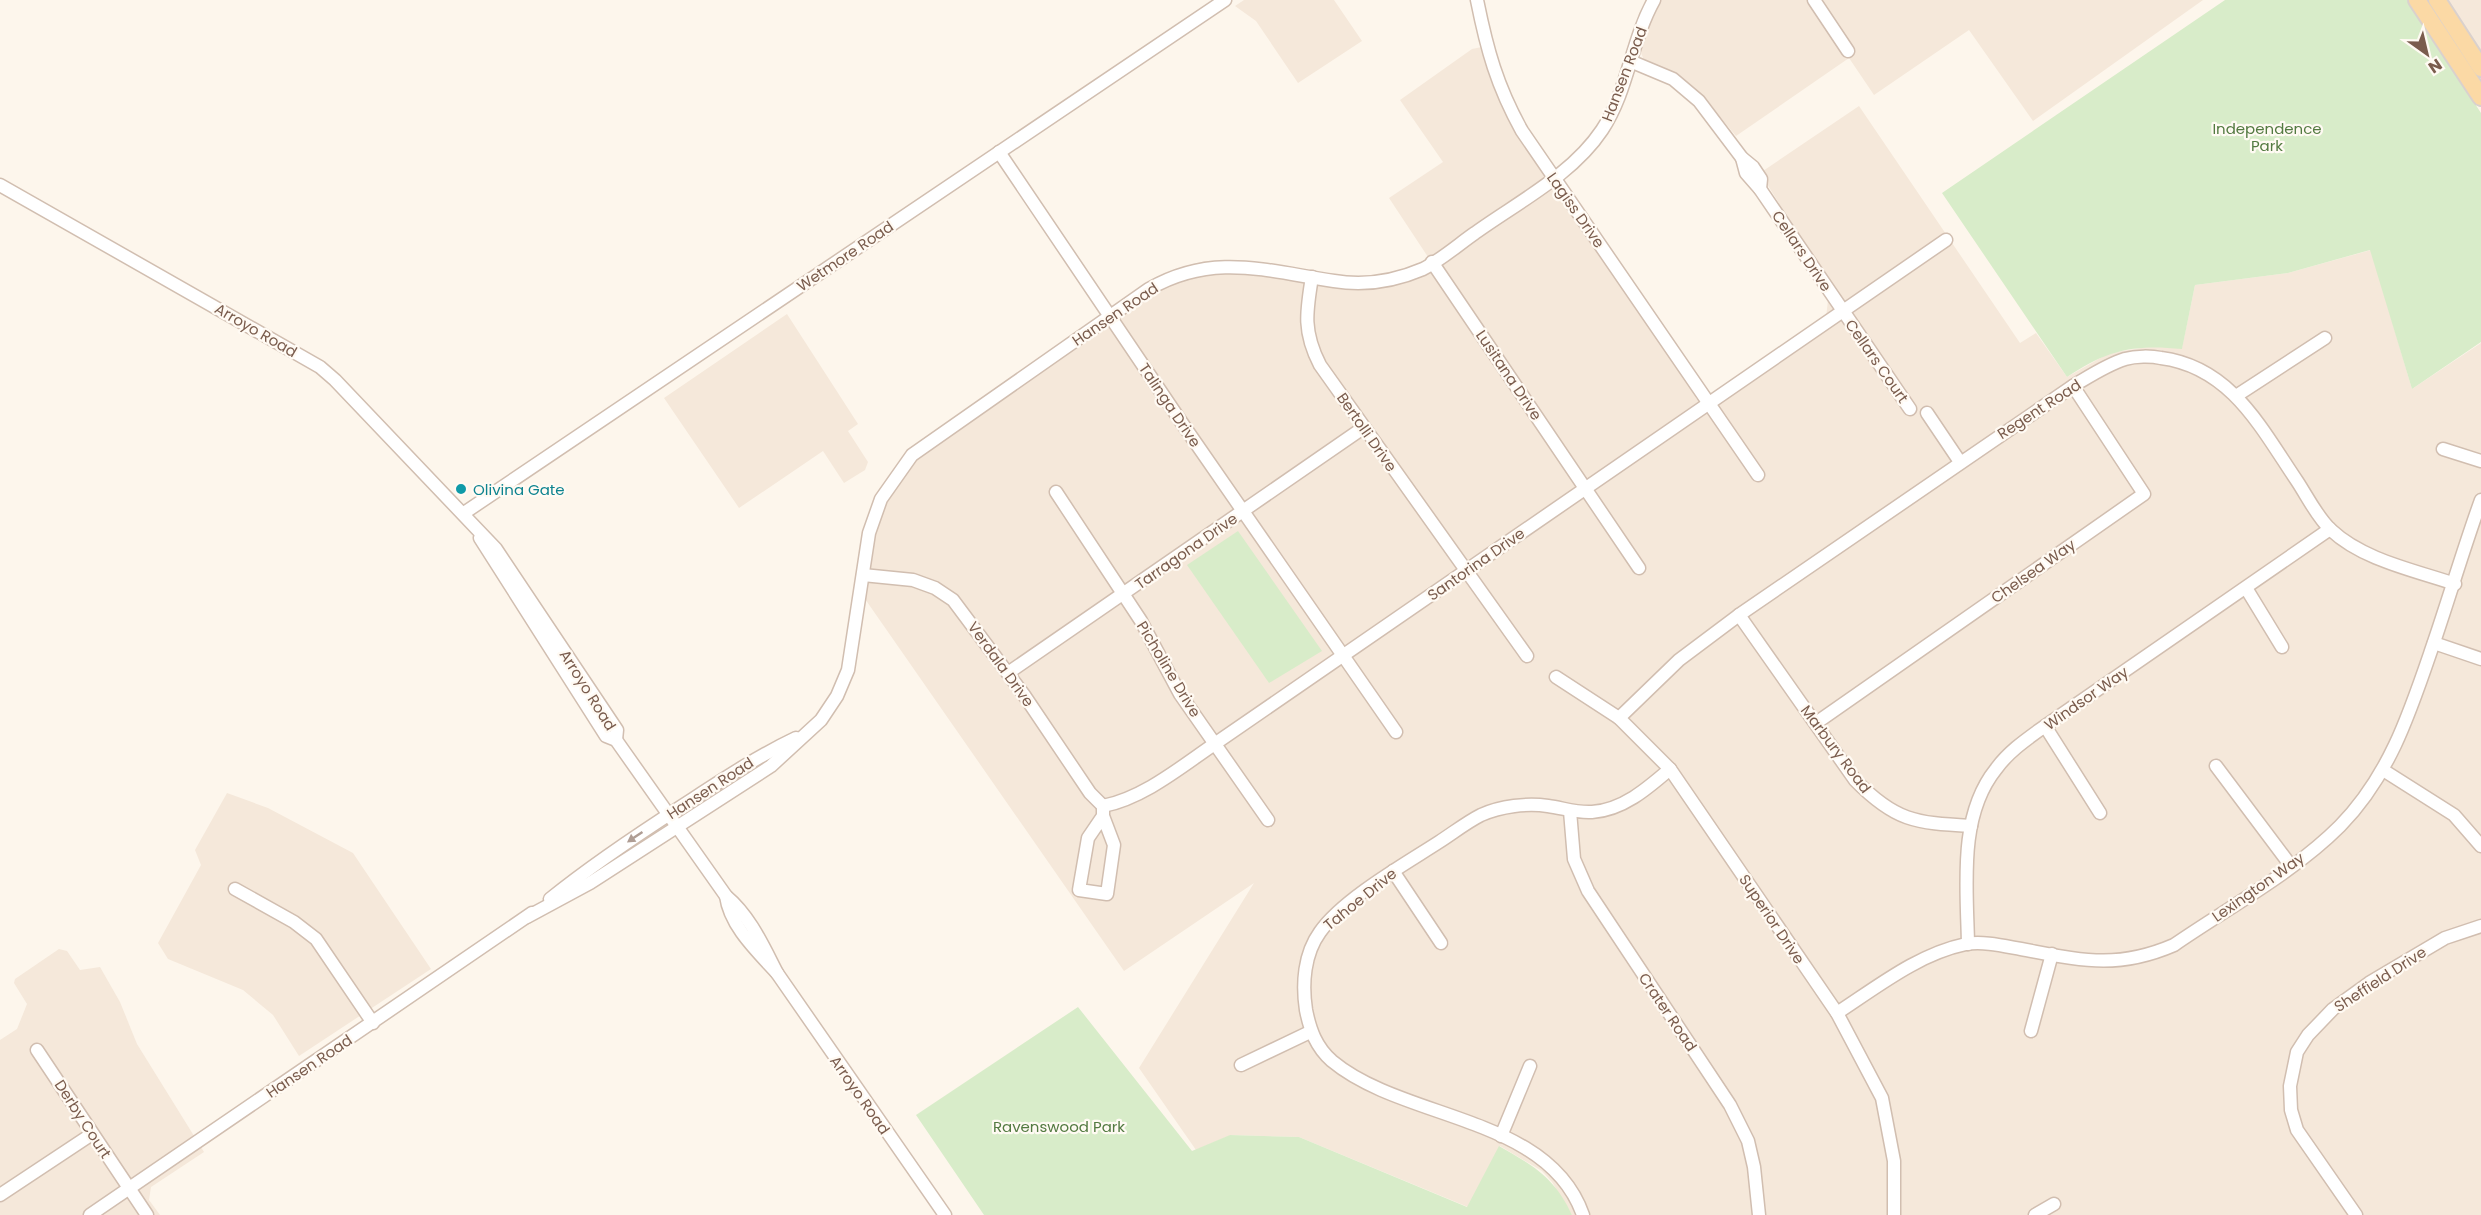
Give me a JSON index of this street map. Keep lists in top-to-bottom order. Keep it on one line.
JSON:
{"streets":{"street":["Hansen Road","Lagiss Drive","Cellars Drive","Wetmore Road","Arroyo Road","Cellars Court","Lusitana Drive","Talinga Drive","Regent Road","Bertolli Drive","Tarragona Drive","Santorina Drive","Chelsea Way","Verdala Drive","Picholine Drive","Windsor Way","Marbury Road","Lexington Way","Tahoe Drive","Superior Drive","Sheffield Drive","Crater Road","Derby Court"]},"crossings":[["Hansen Road","Lagiss Drive"],["Hansen Road","Cellars Drive"],["Hansen Road","Arroyo Road"],["Hansen Road","Lusitana Drive"],["Hansen Road","Talinga Drive"],["Hansen Road","Bertolli Drive"],["Hansen Road","Verdala Drive"],["Hansen Road","Derby Court"],["Lagiss Drive","Santorina Drive"],["Cellars Drive","Cellars Court"],["Cellars Drive","Santorina Drive"],["Wetmore Road","Arroyo Road"],["Wetmore Road","Talinga Drive"],["Cellars Court","Santorina Drive"],["Lusitana Drive","Santorina Drive"],["Talinga Drive","Tarragona Drive"],["Talinga Drive","Santorina Drive"],["Regent Road","Chelsea Way"],["Regent Road","Windsor Way"],["Regent Road","Marbury Road"],["Regent Road","Lexington Way"],["Regent Road","Superior Drive"],["Bertolli Drive","Tarragona Drive"],["Bertolli Drive","Santorina Drive"],["Tarragona Drive","Verdala Drive"],["Tarragona Drive","Picholine Drive"],["Santorina Drive","Verdala Drive"],["Santorina Drive","Picholine Drive"],["Chelsea Way","Marbury Road"],["Windsor Way","Marbury Road"],["Windsor Way","Lexington Way"],["Lexington Way","Superior Drive"],["Tahoe Drive","Superior Drive"],["Tahoe Drive","Crater Road"]],"parks":["Independence Park","Ravenswood Park"],"places":["Olivina Gate"],"north":"bottom right"}
